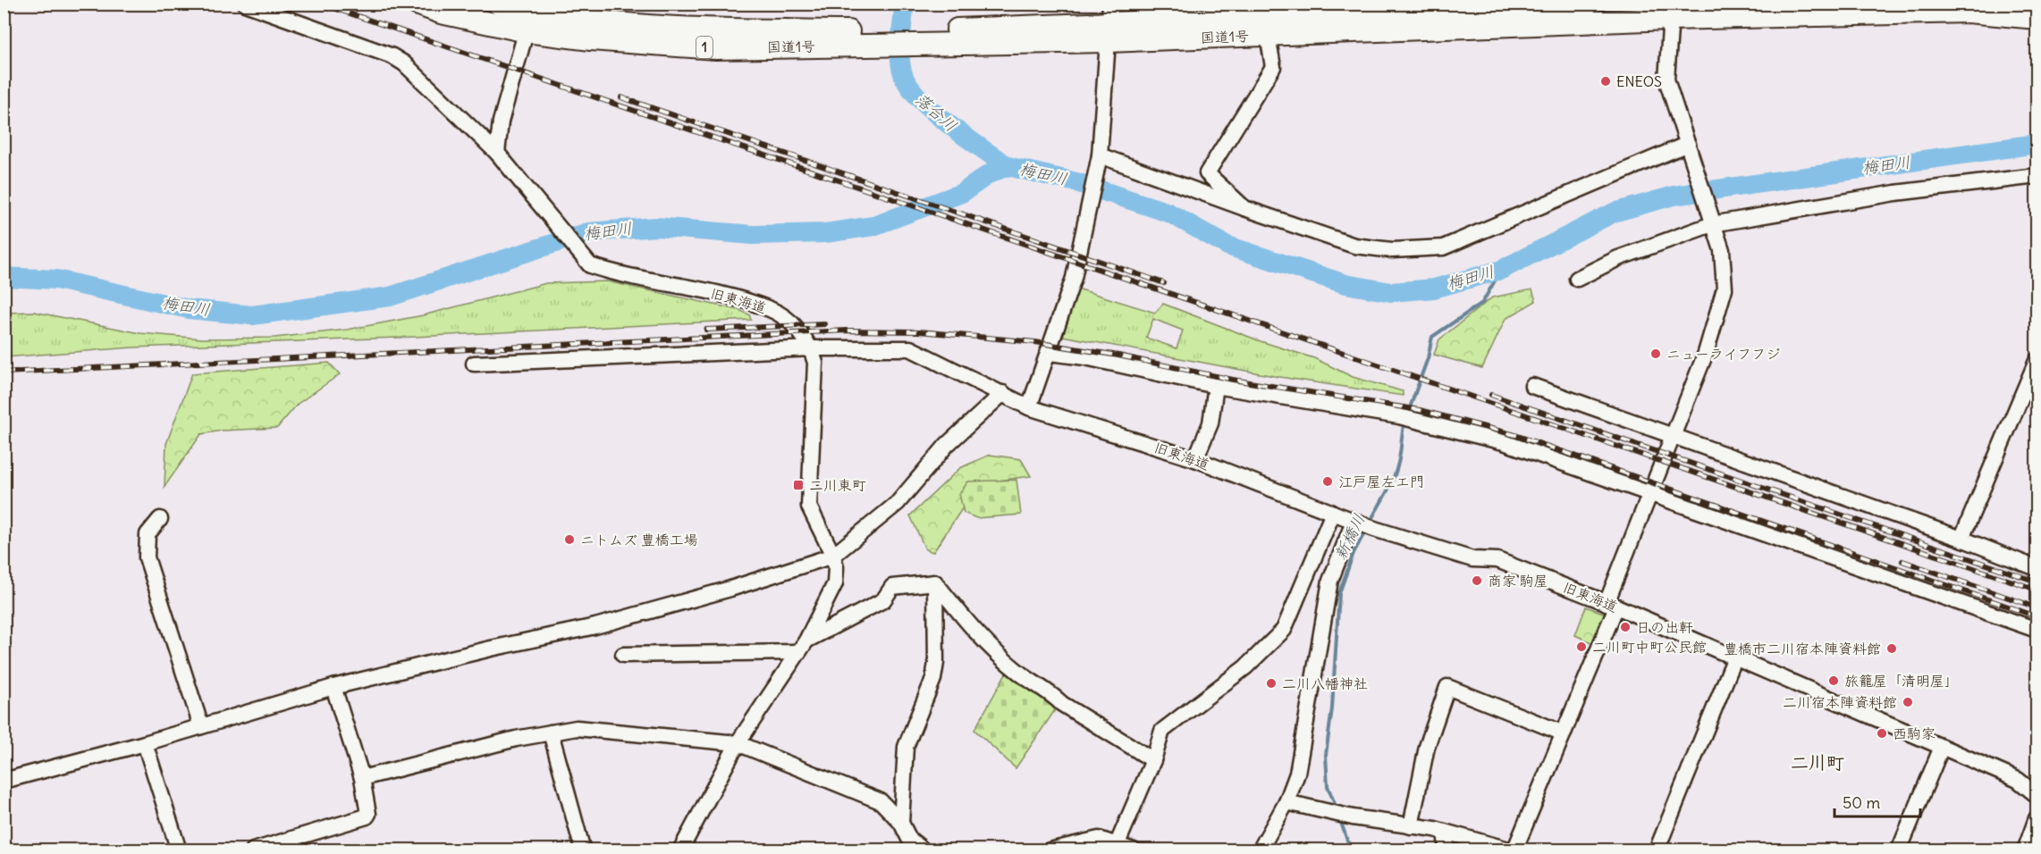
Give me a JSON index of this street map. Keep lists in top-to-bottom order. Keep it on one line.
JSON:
{"streets":{"highway":["国道1号","1"],"street":["旧東海道"]},"districts":["二川町"],"water":["落合川","梅田川","新橋川"],"places":{"other":["ENEOS","ニューライフフジ","江戸屋左エ門","ニトムズ 豊橋工場","商家 駒屋","日の出軒","二川町中町公民館","豊橋市二川宿本陣資料館","旅籠屋「清明屋」","二川八幡神社","二川宿本陣資料館","西駒家"],"transit":["二川東町"]},"scale_bar":"50 m"}
